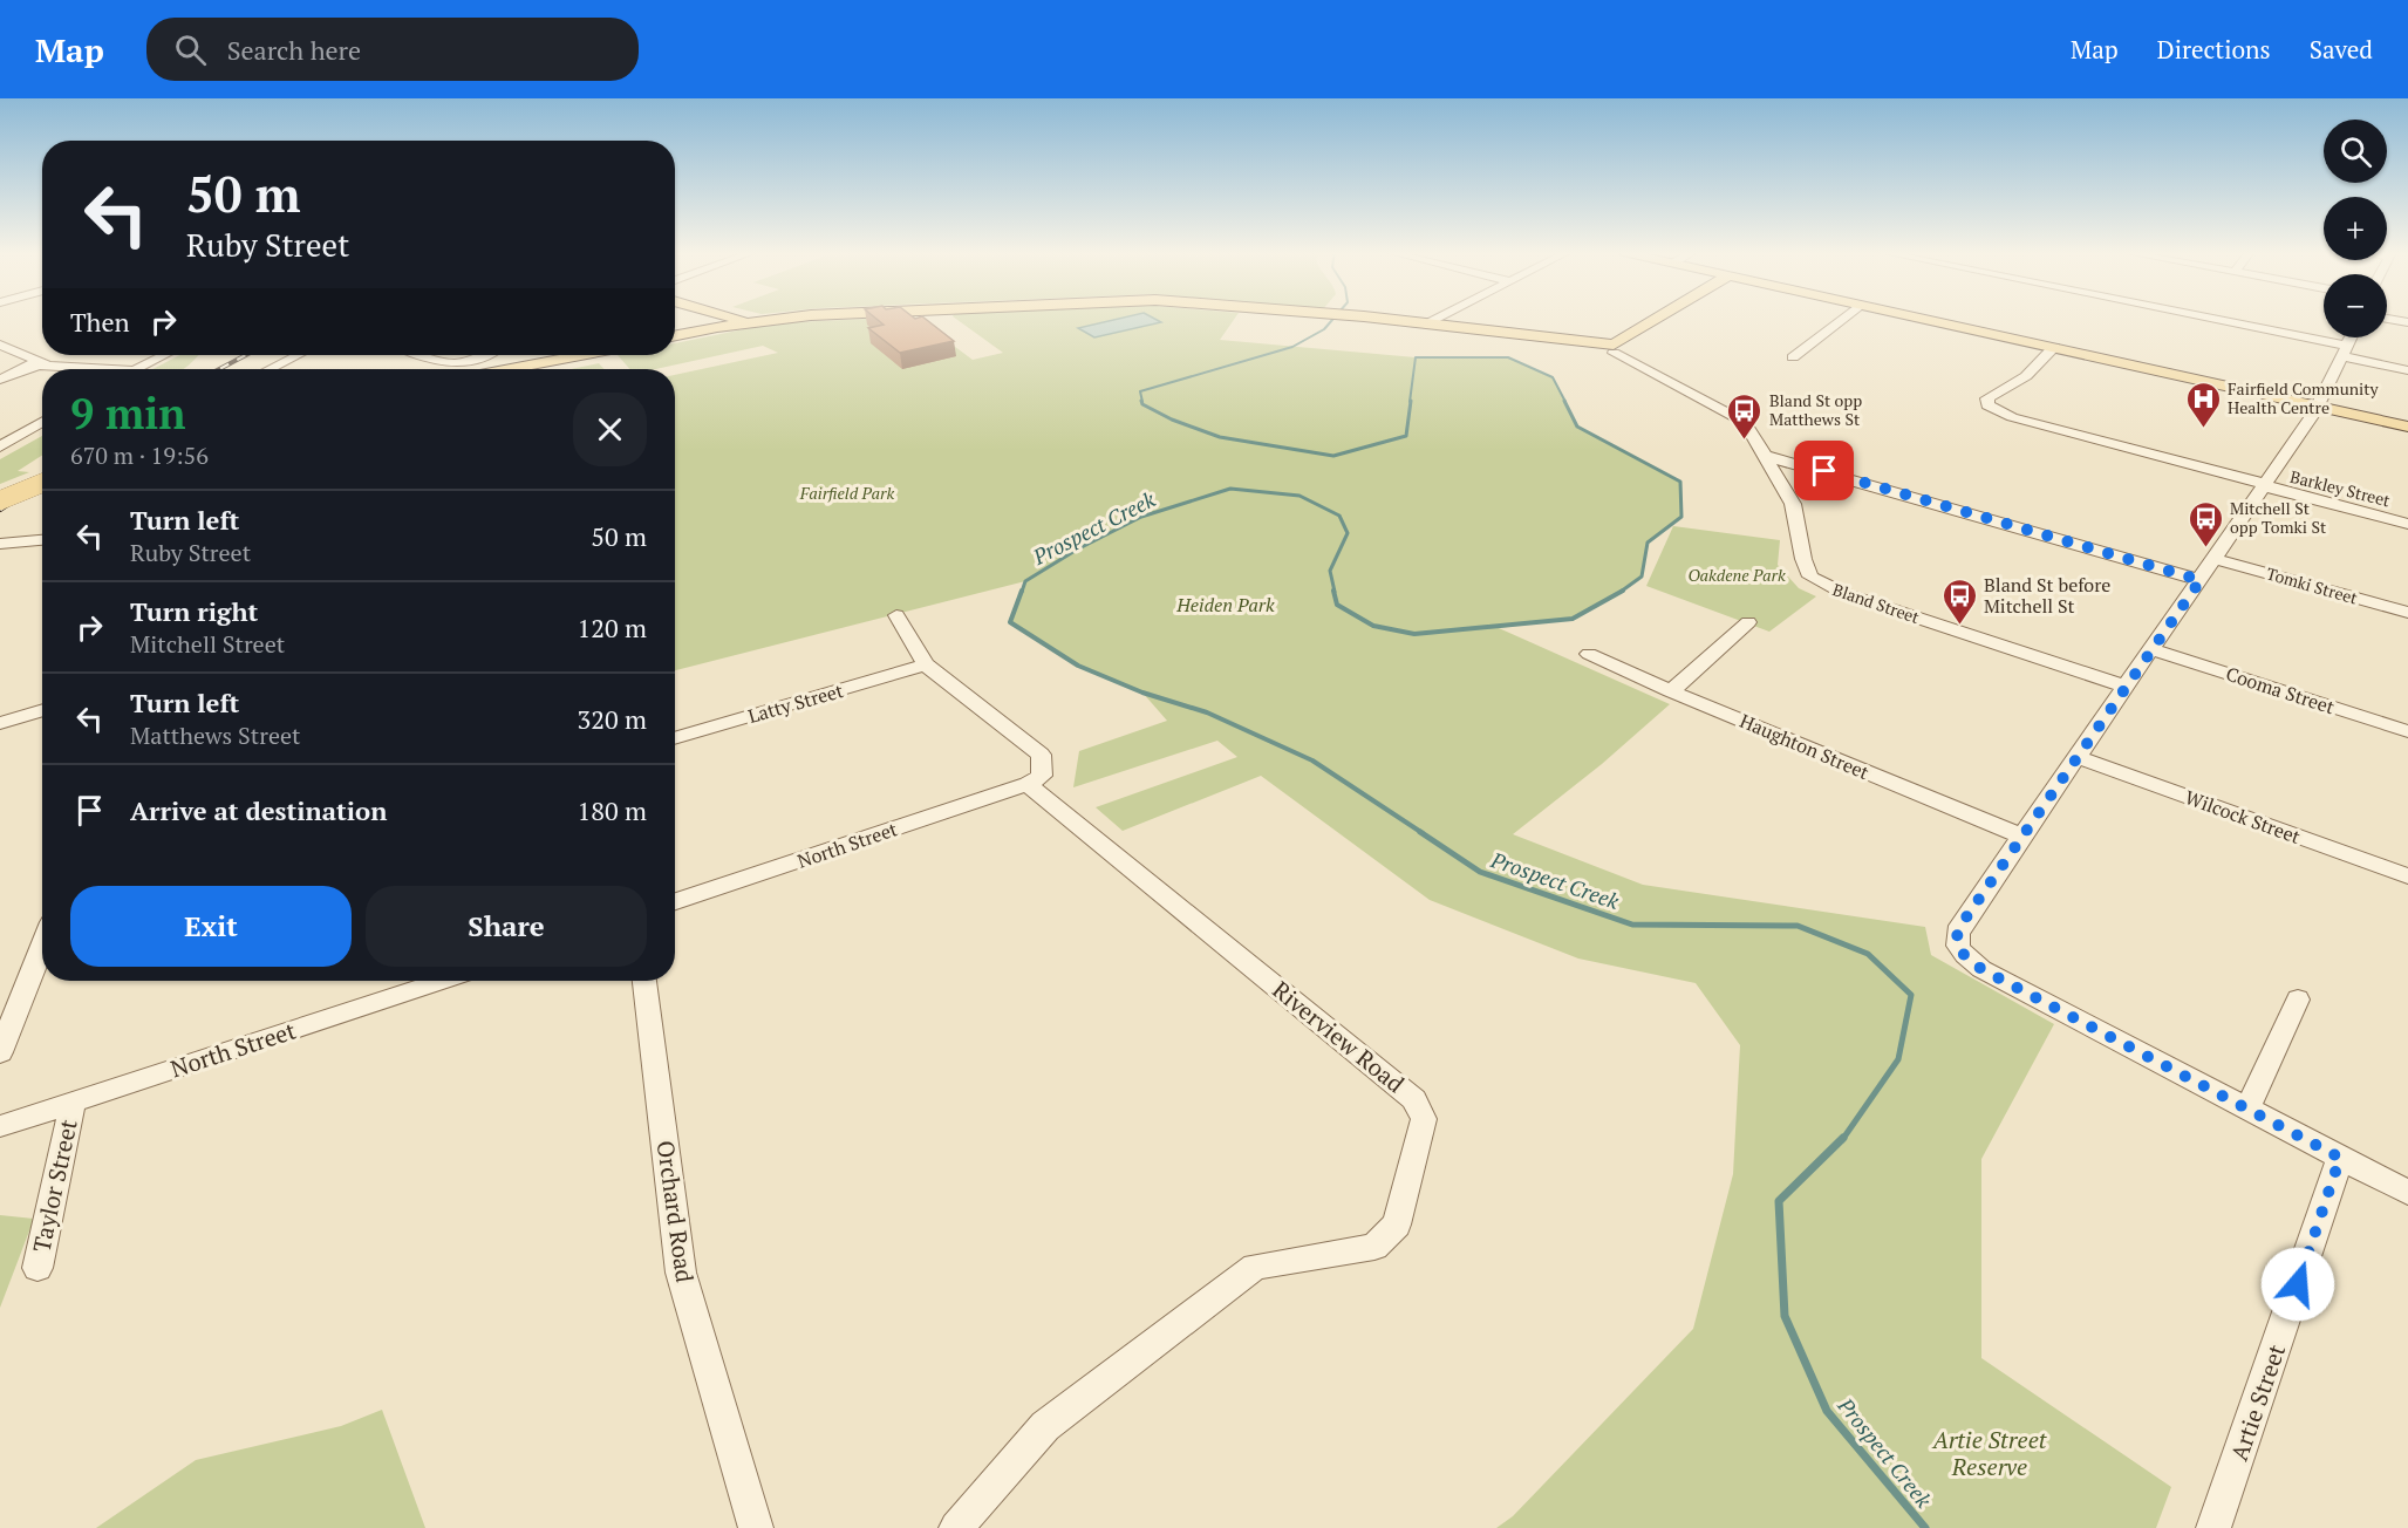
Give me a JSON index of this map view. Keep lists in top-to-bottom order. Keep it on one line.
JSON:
{"streets":{"street":["Barkley Street","Tomki Street","Bland Street","Cooma Street","Latty Street","Haughton Street","Wilcock Street","North Street","Riverview Road","Taylor Street","Orchard Road","Artie Street"]},"crossings":[["North Street","Riverview Road"],["North Street","Taylor Street"]],"water":["Prospect Creek"],"parks":["Fairfield Park","Oakdene Park","Heiden Park","Artie Street Reserve"],"places":{"hospital":["Fairfield Community Health Centre"],"bus stop":["Bland St opp Matthews St","Mitchell St opp Tomki St","Bland St before Mitchell St"]},"page":{"header":"Map","search":"Search here","nav":["Map","Directions","Saved"],"map_buttons":["+","−"],"turn":["50 m","Ruby Street"],"then":"Then","heading":["9 min","670 m · 19:56"],"list":[{"name":"Turn left","note":"Ruby Street","value":"50 m"},{"name":"Turn right","note":"Mitchell Street","value":"120 m"},{"name":"Turn left","note":"Matthews Street","value":"320 m"},{"name":"Arrive at destination","value":"180 m"}],"buttons":["Exit","Share"]}}
